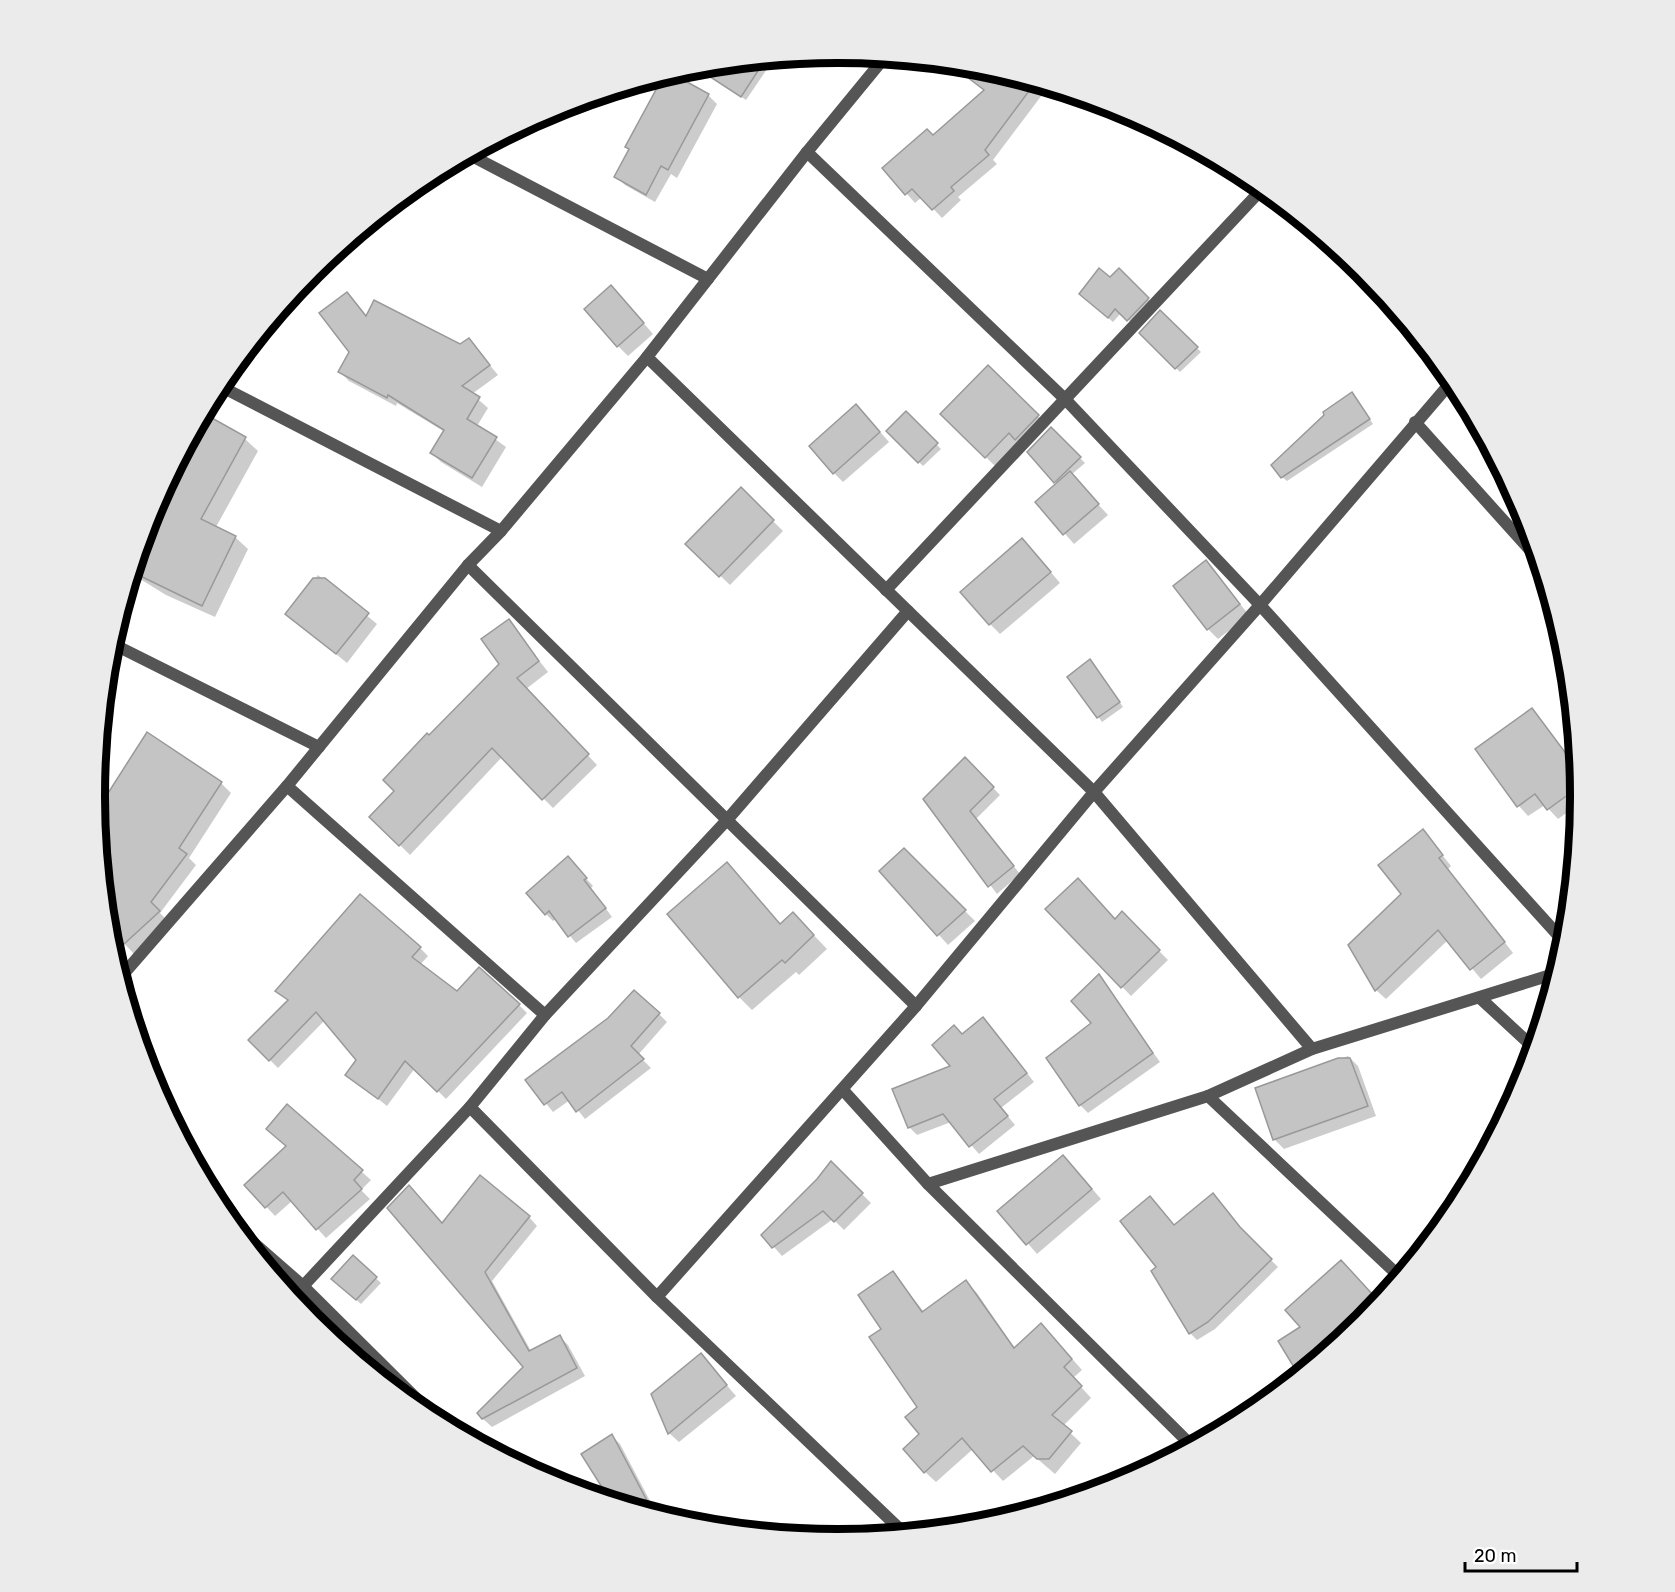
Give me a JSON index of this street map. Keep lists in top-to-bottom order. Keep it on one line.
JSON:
{"scale_bar":"20 m"}
